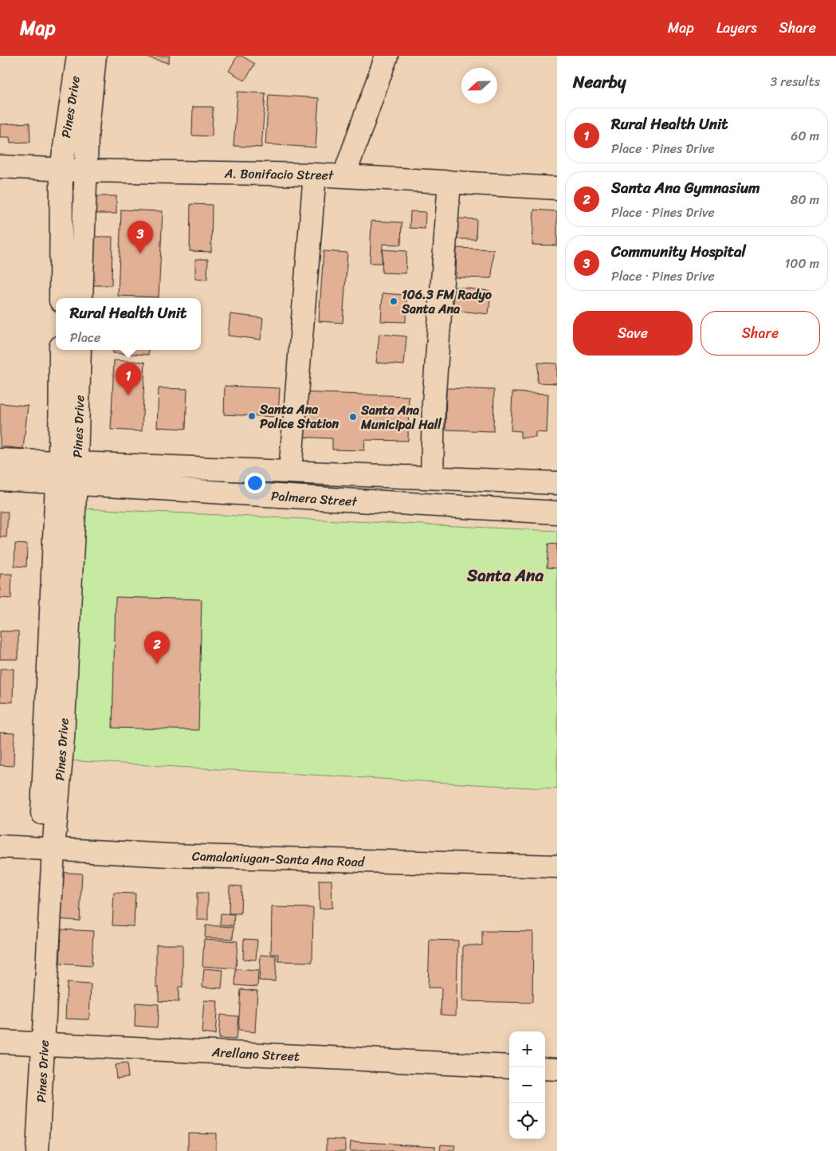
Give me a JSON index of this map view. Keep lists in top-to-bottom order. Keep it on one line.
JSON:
{"streets":{"street":["Pines Drive","A. Bonifacio Street","Palmera Street","Camalaniugan-Santa Ana Road","Arellano Street"]},"crossings":[["Pines Drive","A. Bonifacio Street"],["Pines Drive","Palmera Street"],["Pines Drive","Camalaniugan-Santa Ana Road"],["Pines Drive","Arellano Street"]],"districts":["Santa Ana"],"places":["106.3 FM Radyo Santa Ana","Santa Ana Police Station","Santa Ana Municipal Hall"],"north":"left","page":{"header":"Map","nav":["Map","Layers","Share"],"heading":["Nearby","3 results"],"list":[{"mark":"1","name":"Rural Health Unit","note":"Place · Pines Drive","value":"60 m"},{"mark":"2","name":"Santa Ana Gymnasium","note":"Place · Pines Drive","value":"80 m"},{"mark":"3","name":"Community Hospital","note":"Place · Pines Drive","value":"100 m"}],"pins":["3","1","2"],"popup":["Rural Health Unit","Place"],"buttons":["Save","Share"],"map_buttons":["+","−"]}}
